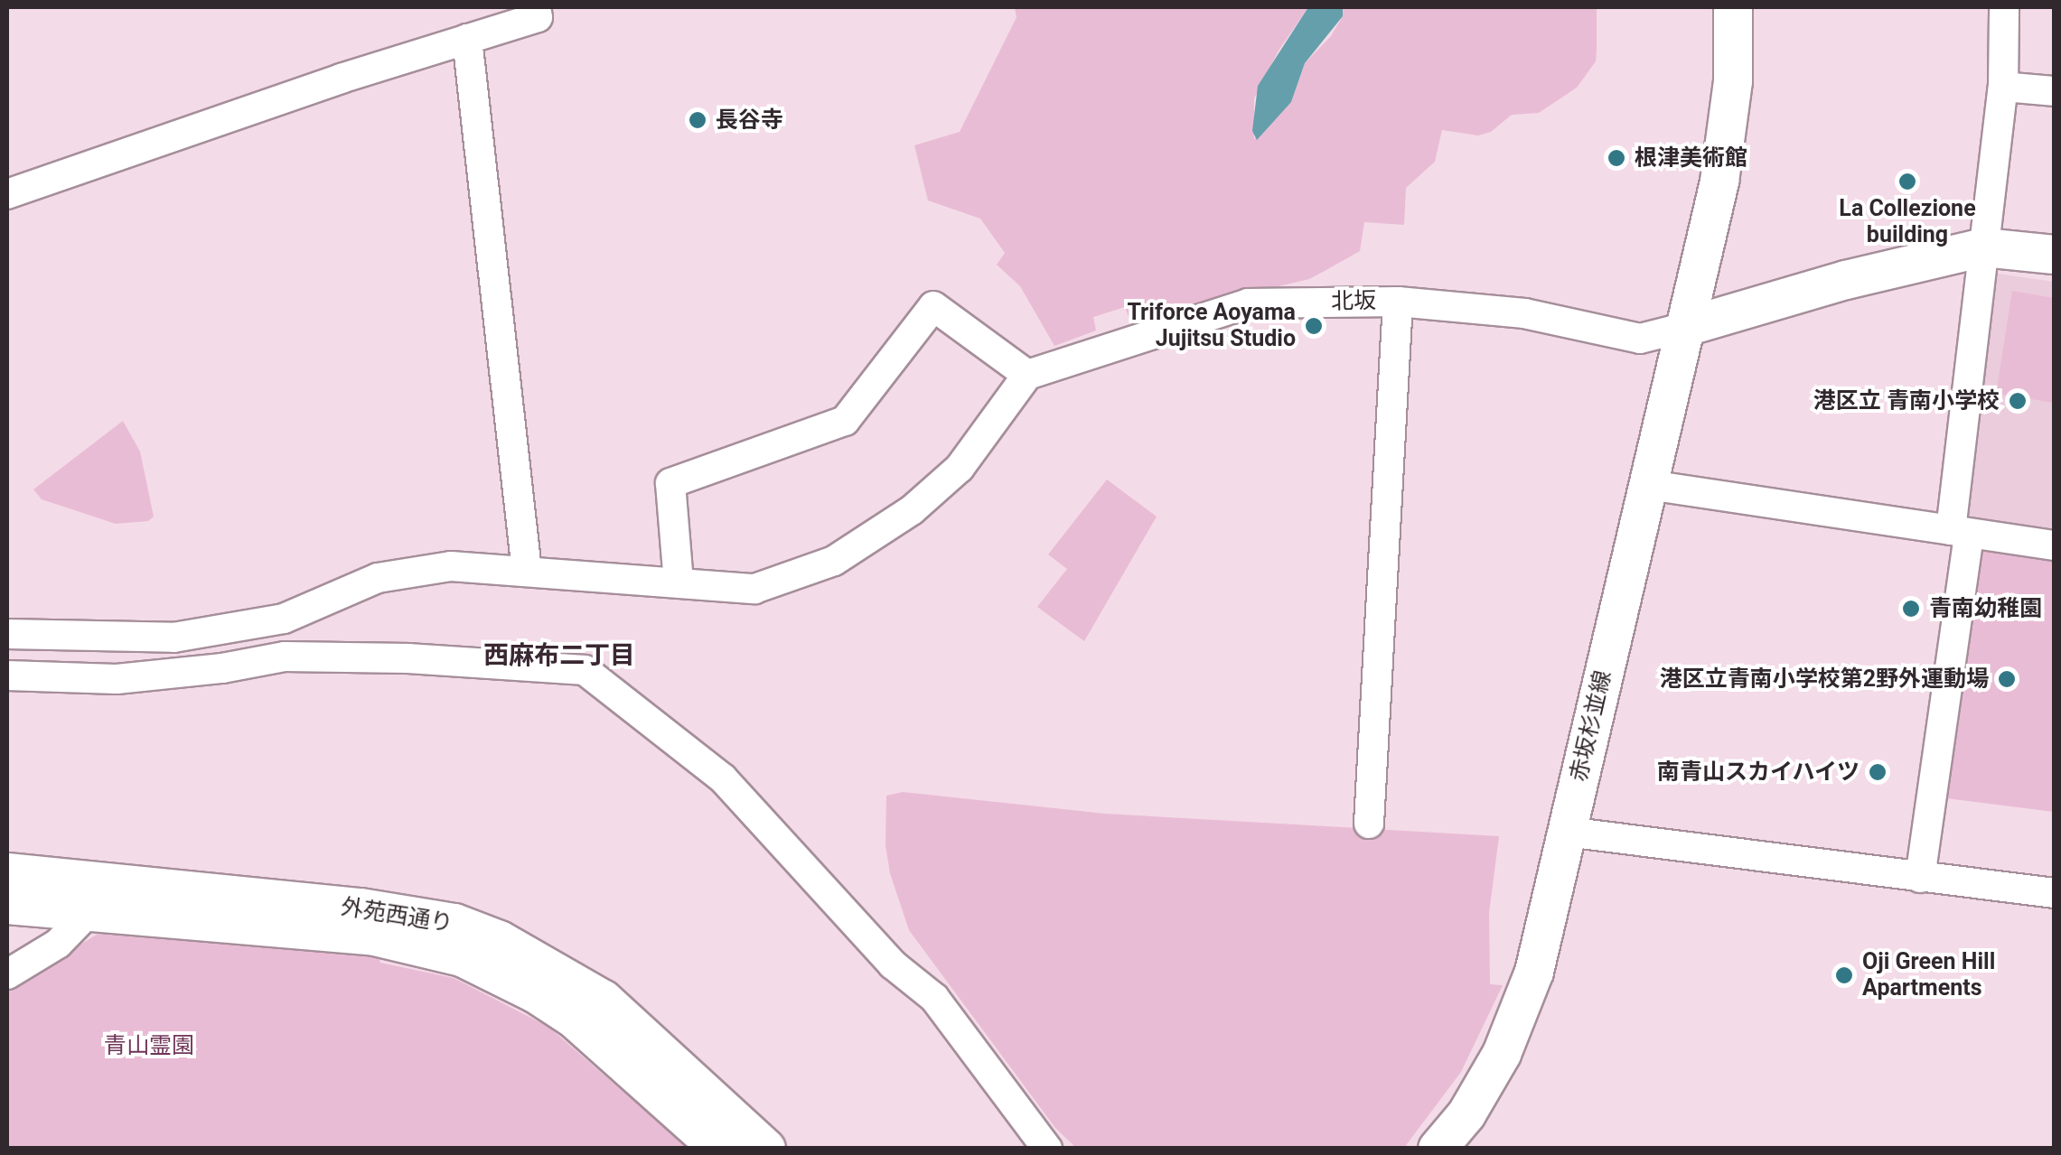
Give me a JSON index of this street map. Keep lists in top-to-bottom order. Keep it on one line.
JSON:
{"streets":{"main road":["赤坂杉並線","外苑西通り"],"street":["北坂"]},"crossings":[["北坂","赤坂杉並線"]],"districts":["西麻布二丁目"],"parks":["青山霊園"],"places":["長谷寺","根津美術館","La Collezione building","Triforce Aoyama Jujitsu Studio","港区立 青南小学校","青南幼稚園","港区立青南小学校第2野外運動場","南青山スカイハイツ","Oji Green Hill Apartments"]}
